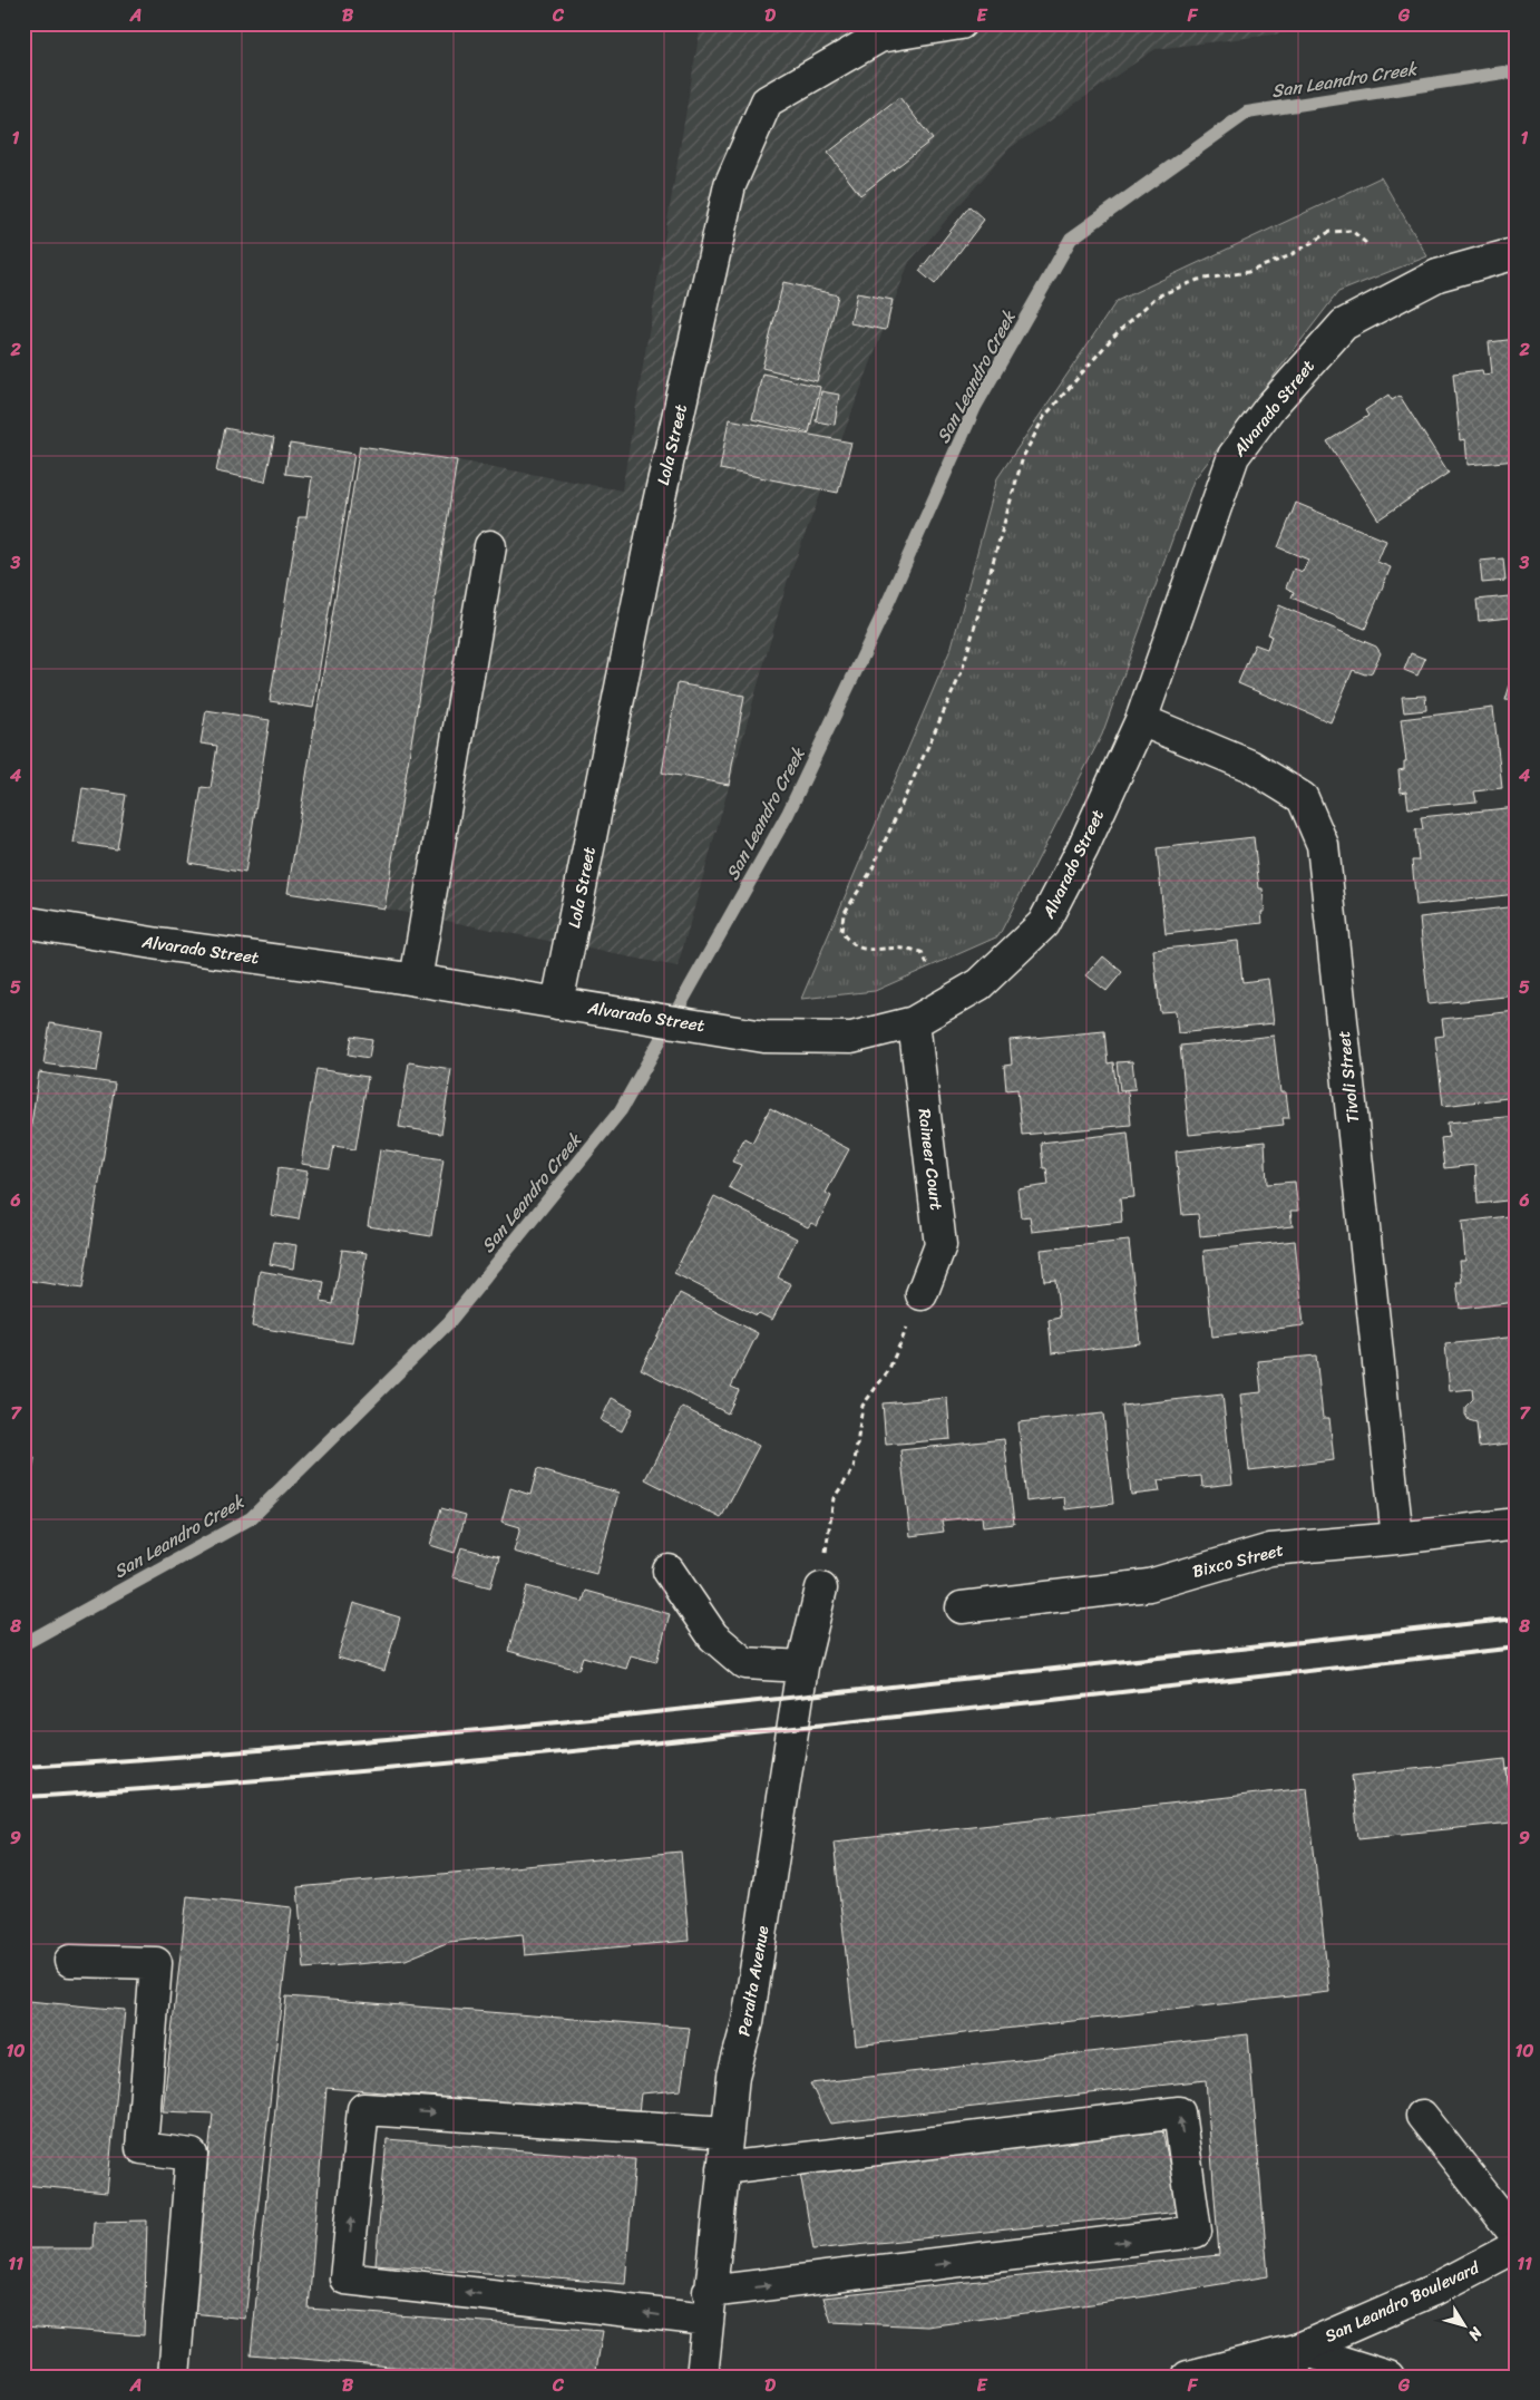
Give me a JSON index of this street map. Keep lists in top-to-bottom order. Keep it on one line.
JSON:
{"streets":{"street":["Alvarado Street","Lola Street","Tivoli Street","Raineer Court","Bixco Street","Peralta Avenue","San Leandro Boulevard"]},"crossings":[["Alvarado Street","Lola Street"],["Alvarado Street","Tivoli Street"],["Alvarado Street","Raineer Court"],["Tivoli Street","Bixco Street"]],"water":["San Leandro Creek"],"north":"bottom right","grid":{"columns":["A","B","C","D","E","F","G"],"rows":["1","2","3","4","5","6","7","8","9","10","11"]}}
